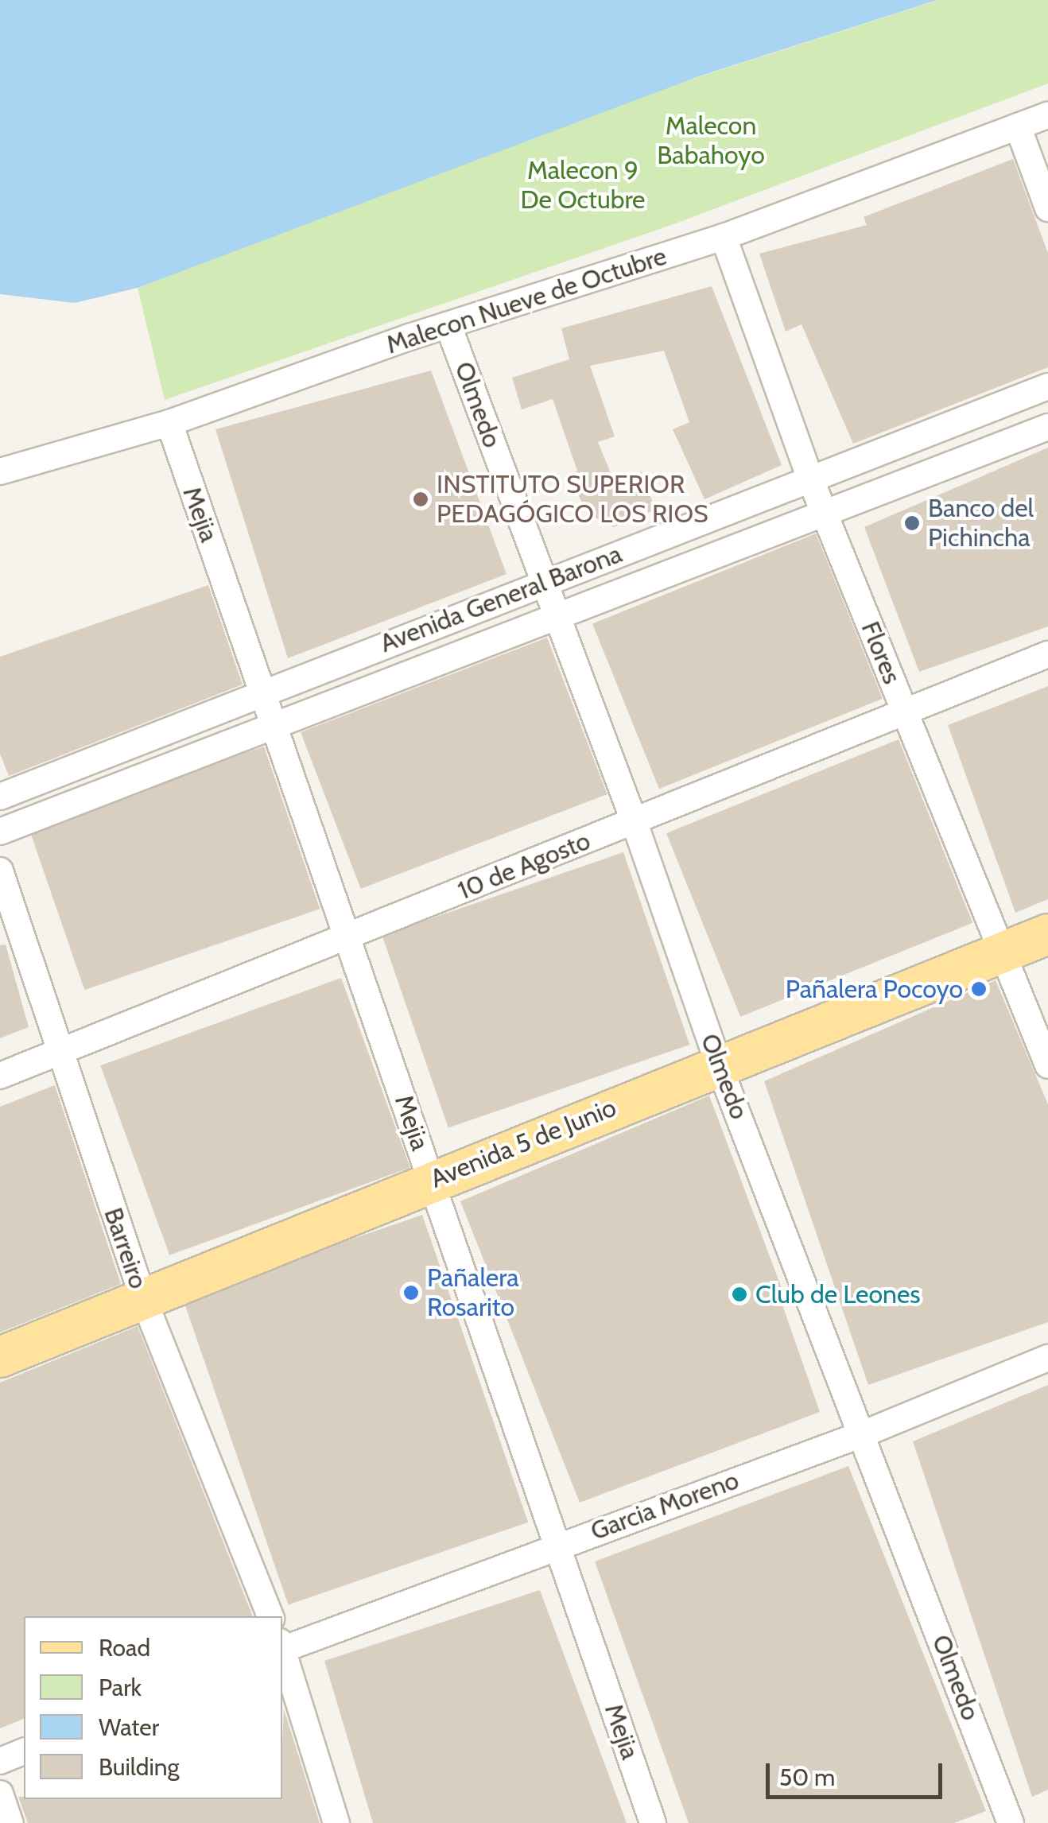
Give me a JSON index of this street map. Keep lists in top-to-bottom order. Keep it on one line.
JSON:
{"streets":{"main road":["Avenida 5 de Junio"],"street":["Malecon Nueve de Octubre","Olmedo","Mejia","Avenida General Barona","Flores","10 de Agosto","Barreiro","Garcia Moreno"]},"crossings":[["Malecon Nueve de Octubre","Olmedo"],["Malecon Nueve de Octubre","Mejia"],["Malecon Nueve de Octubre","Flores"],["Olmedo","Avenida General Barona"],["Olmedo","10 de Agosto"],["Olmedo","Avenida 5 de Junio"],["Olmedo","Garcia Moreno"],["Mejia","Avenida General Barona"],["Mejia","10 de Agosto"],["Mejia","Avenida 5 de Junio"],["Mejia","Garcia Moreno"],["Avenida General Barona","Flores"],["Flores","10 de Agosto"],["Flores","Avenida 5 de Junio"],["10 de Agosto","Barreiro"],["Avenida 5 de Junio","Barreiro"]],"parks":["Malecon Babahoyo","Malecon 9 De Octubre"],"places":["INSTITUTO SUPERIOR PEDAGÓGICO LOS RIOS","Banco del Pichincha","Pañalera Pocoyo","Pañalera Rosarito","Club de Leones"],"legend":["Road","Park","Water","Building"],"scale_bar":"50 m"}
